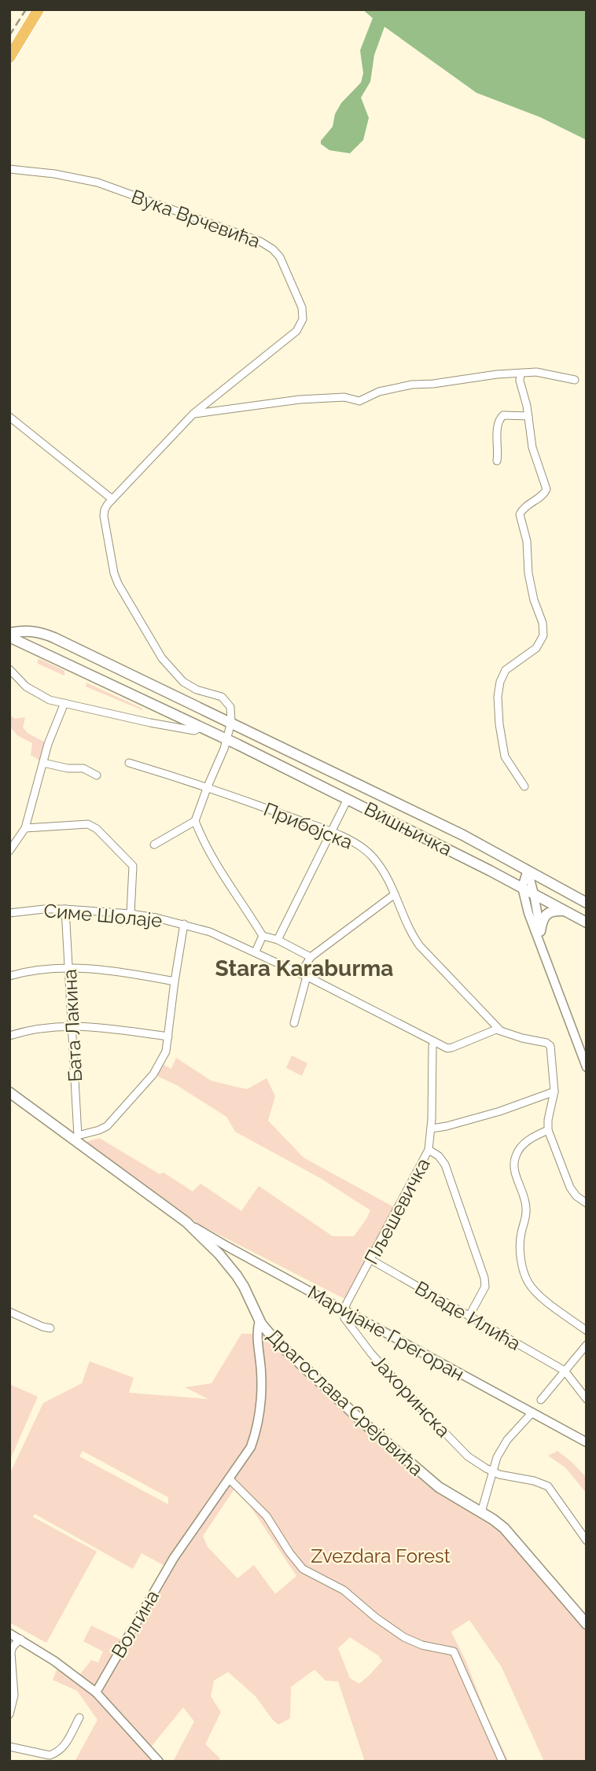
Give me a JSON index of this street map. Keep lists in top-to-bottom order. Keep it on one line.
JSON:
{"streets":{"main road":["Вишњичка","Драгослава Срејовића"],"street":["Вука Врчевића","Прибојска","Симе Шолаје","Бата Лакина","Пљешевичка","Владе Илића","Маријане Грегоран","Јахоринска","Волгина"]},"crossings":[["Вука Врчевића","Вишњичка"],["Симе Шолаје","Бата Лакина"],["Симе Шолаје","Пљешевичка"],["Бата Лакина","Драгослава Срејовића"],["Пљешевичка","Владе Илића"],["Пљешевичка","Маријане Грегоран"],["Пљешевичка","Јахоринска"],["Маријане Грегоран","Јахоринска"],["Маријане Грегоран","Драгослава Срејовића"],["Драгослава Срејовића","Волгина"]],"districts":["Stara Karaburma"],"parks":["Zvezdara Forest"]}
